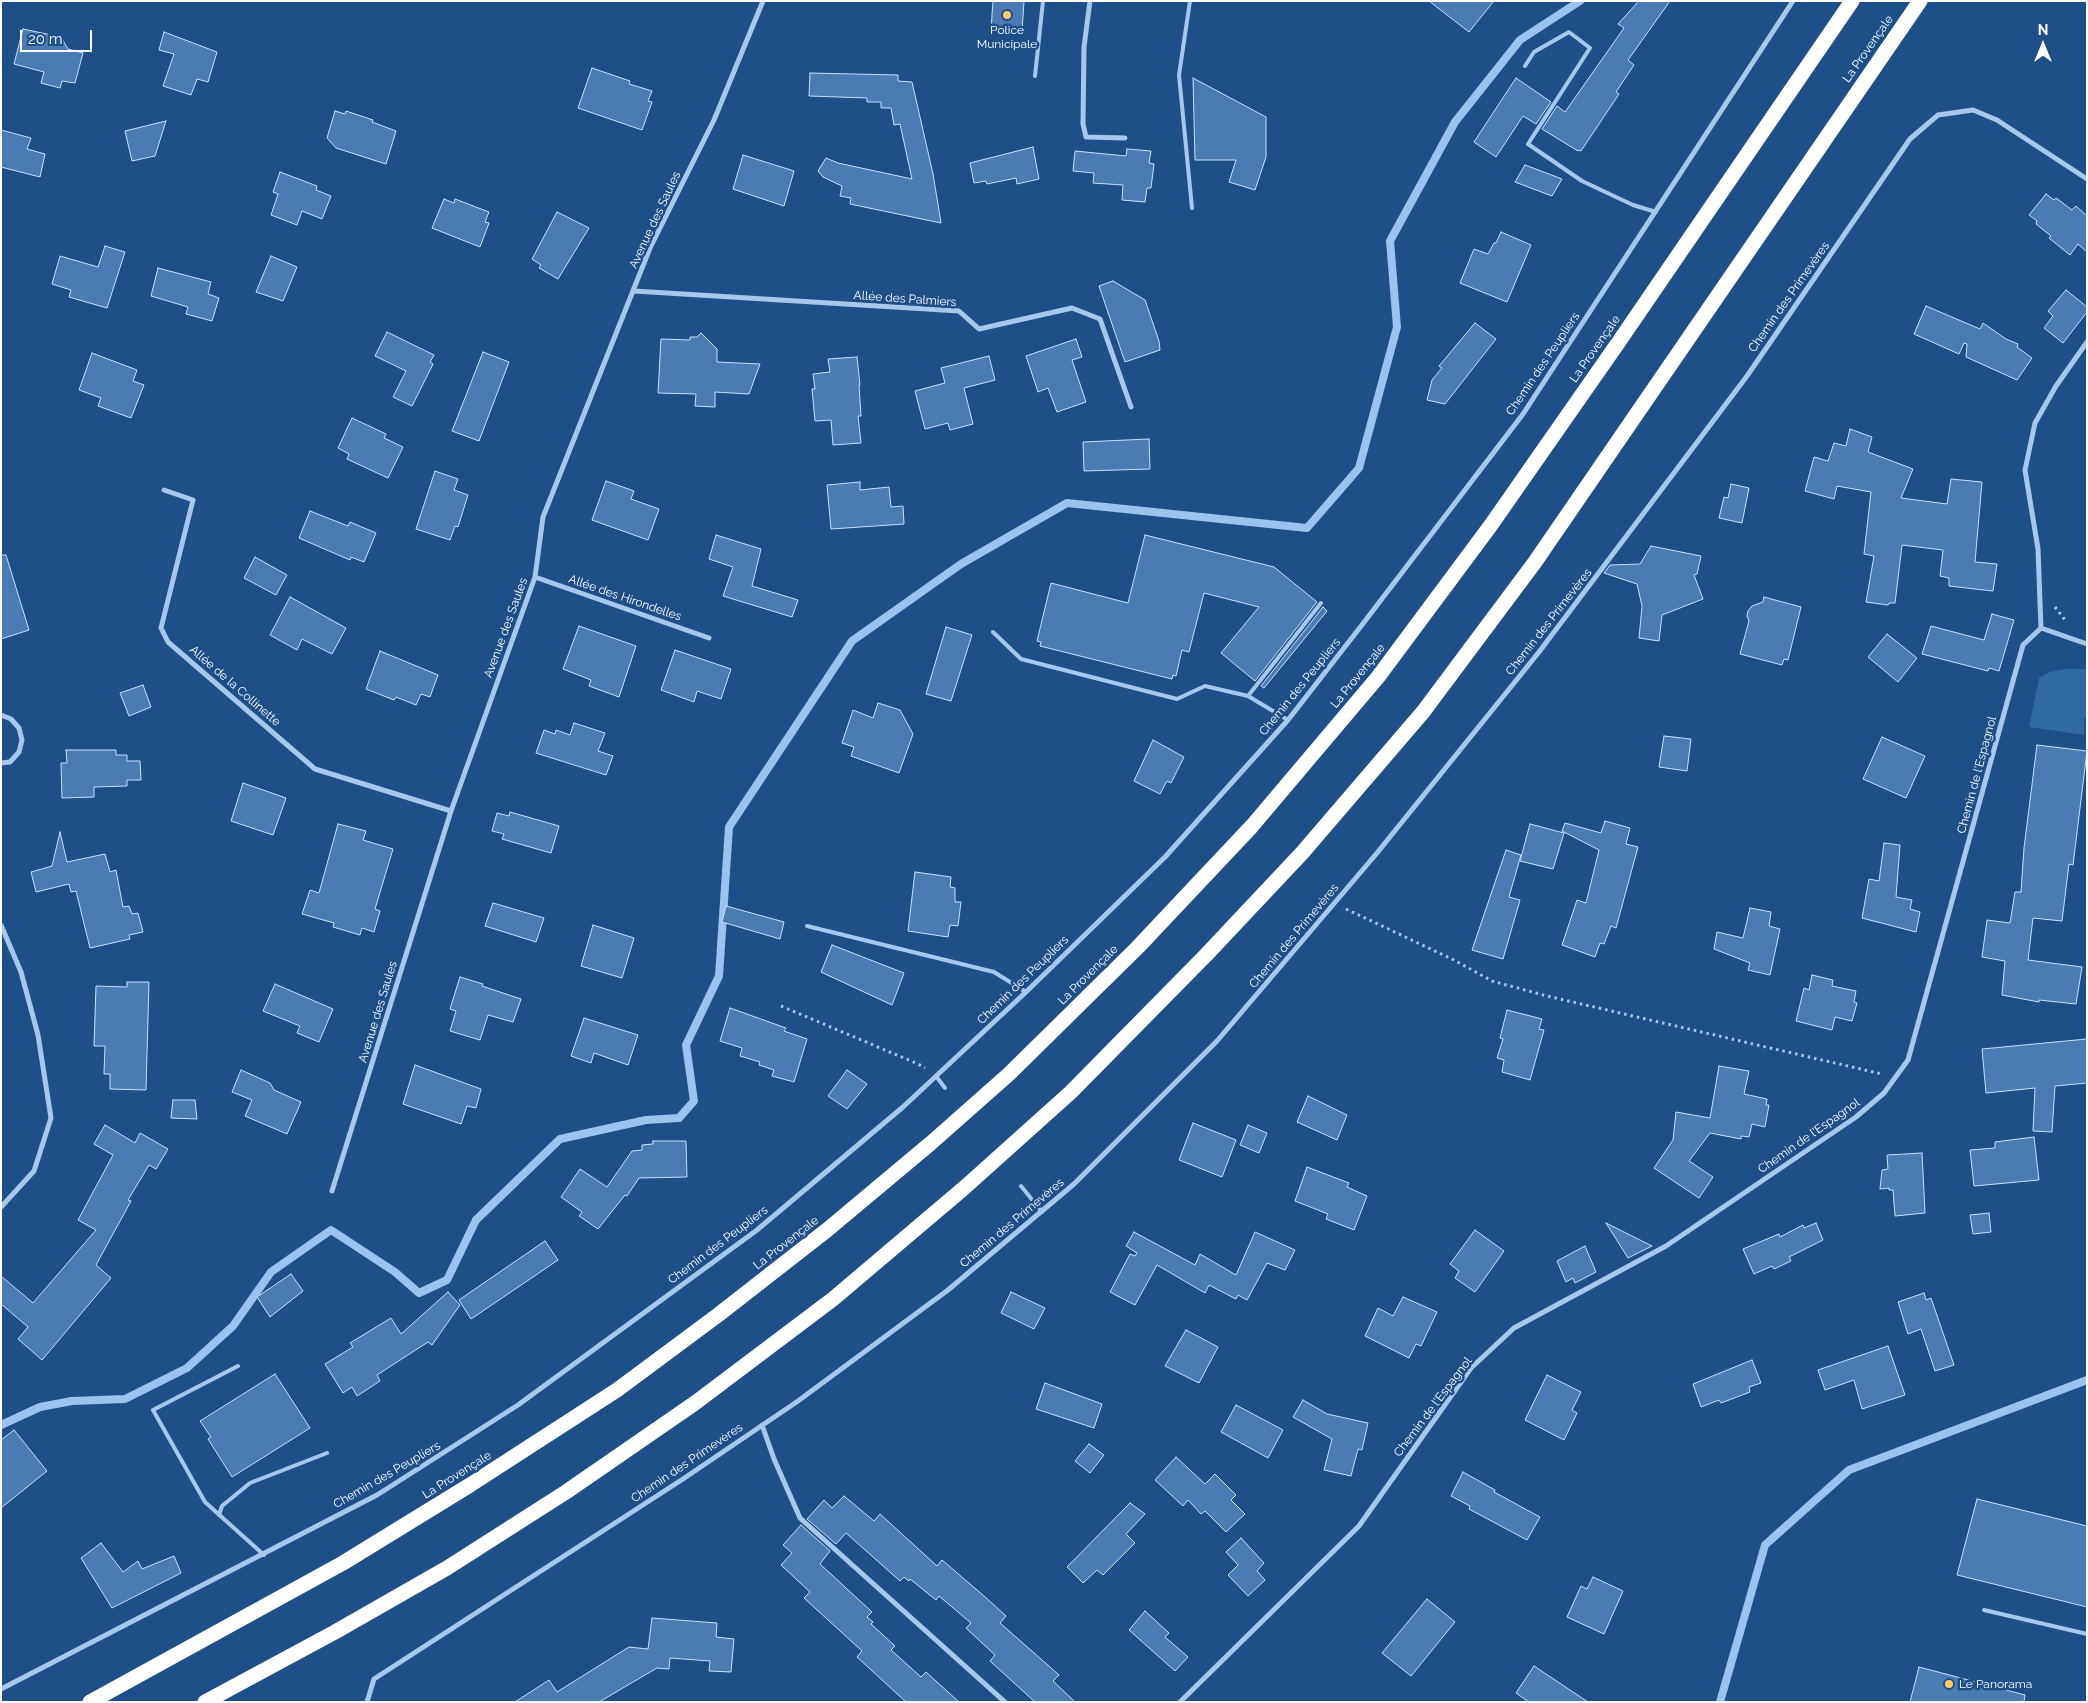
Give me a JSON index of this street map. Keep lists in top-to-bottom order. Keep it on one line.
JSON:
{"streets":{"highway":["La Provençale"],"street":["Avenue des Saules","Chemin des Primevères","Allée des Palmiers","Chemin des Peupliers","Allée des Hirondelles","Allée de la Collinette","Chemin de l'Espagnol"]},"crossings":[["Avenue des Saules","Allée des Palmiers"],["Avenue des Saules","Allée des Hirondelles"],["Avenue des Saules","Allée de la Collinette"]],"places":["Police Municipale","Le Panorama"],"scale_bar":"20 m","north":"top"}
